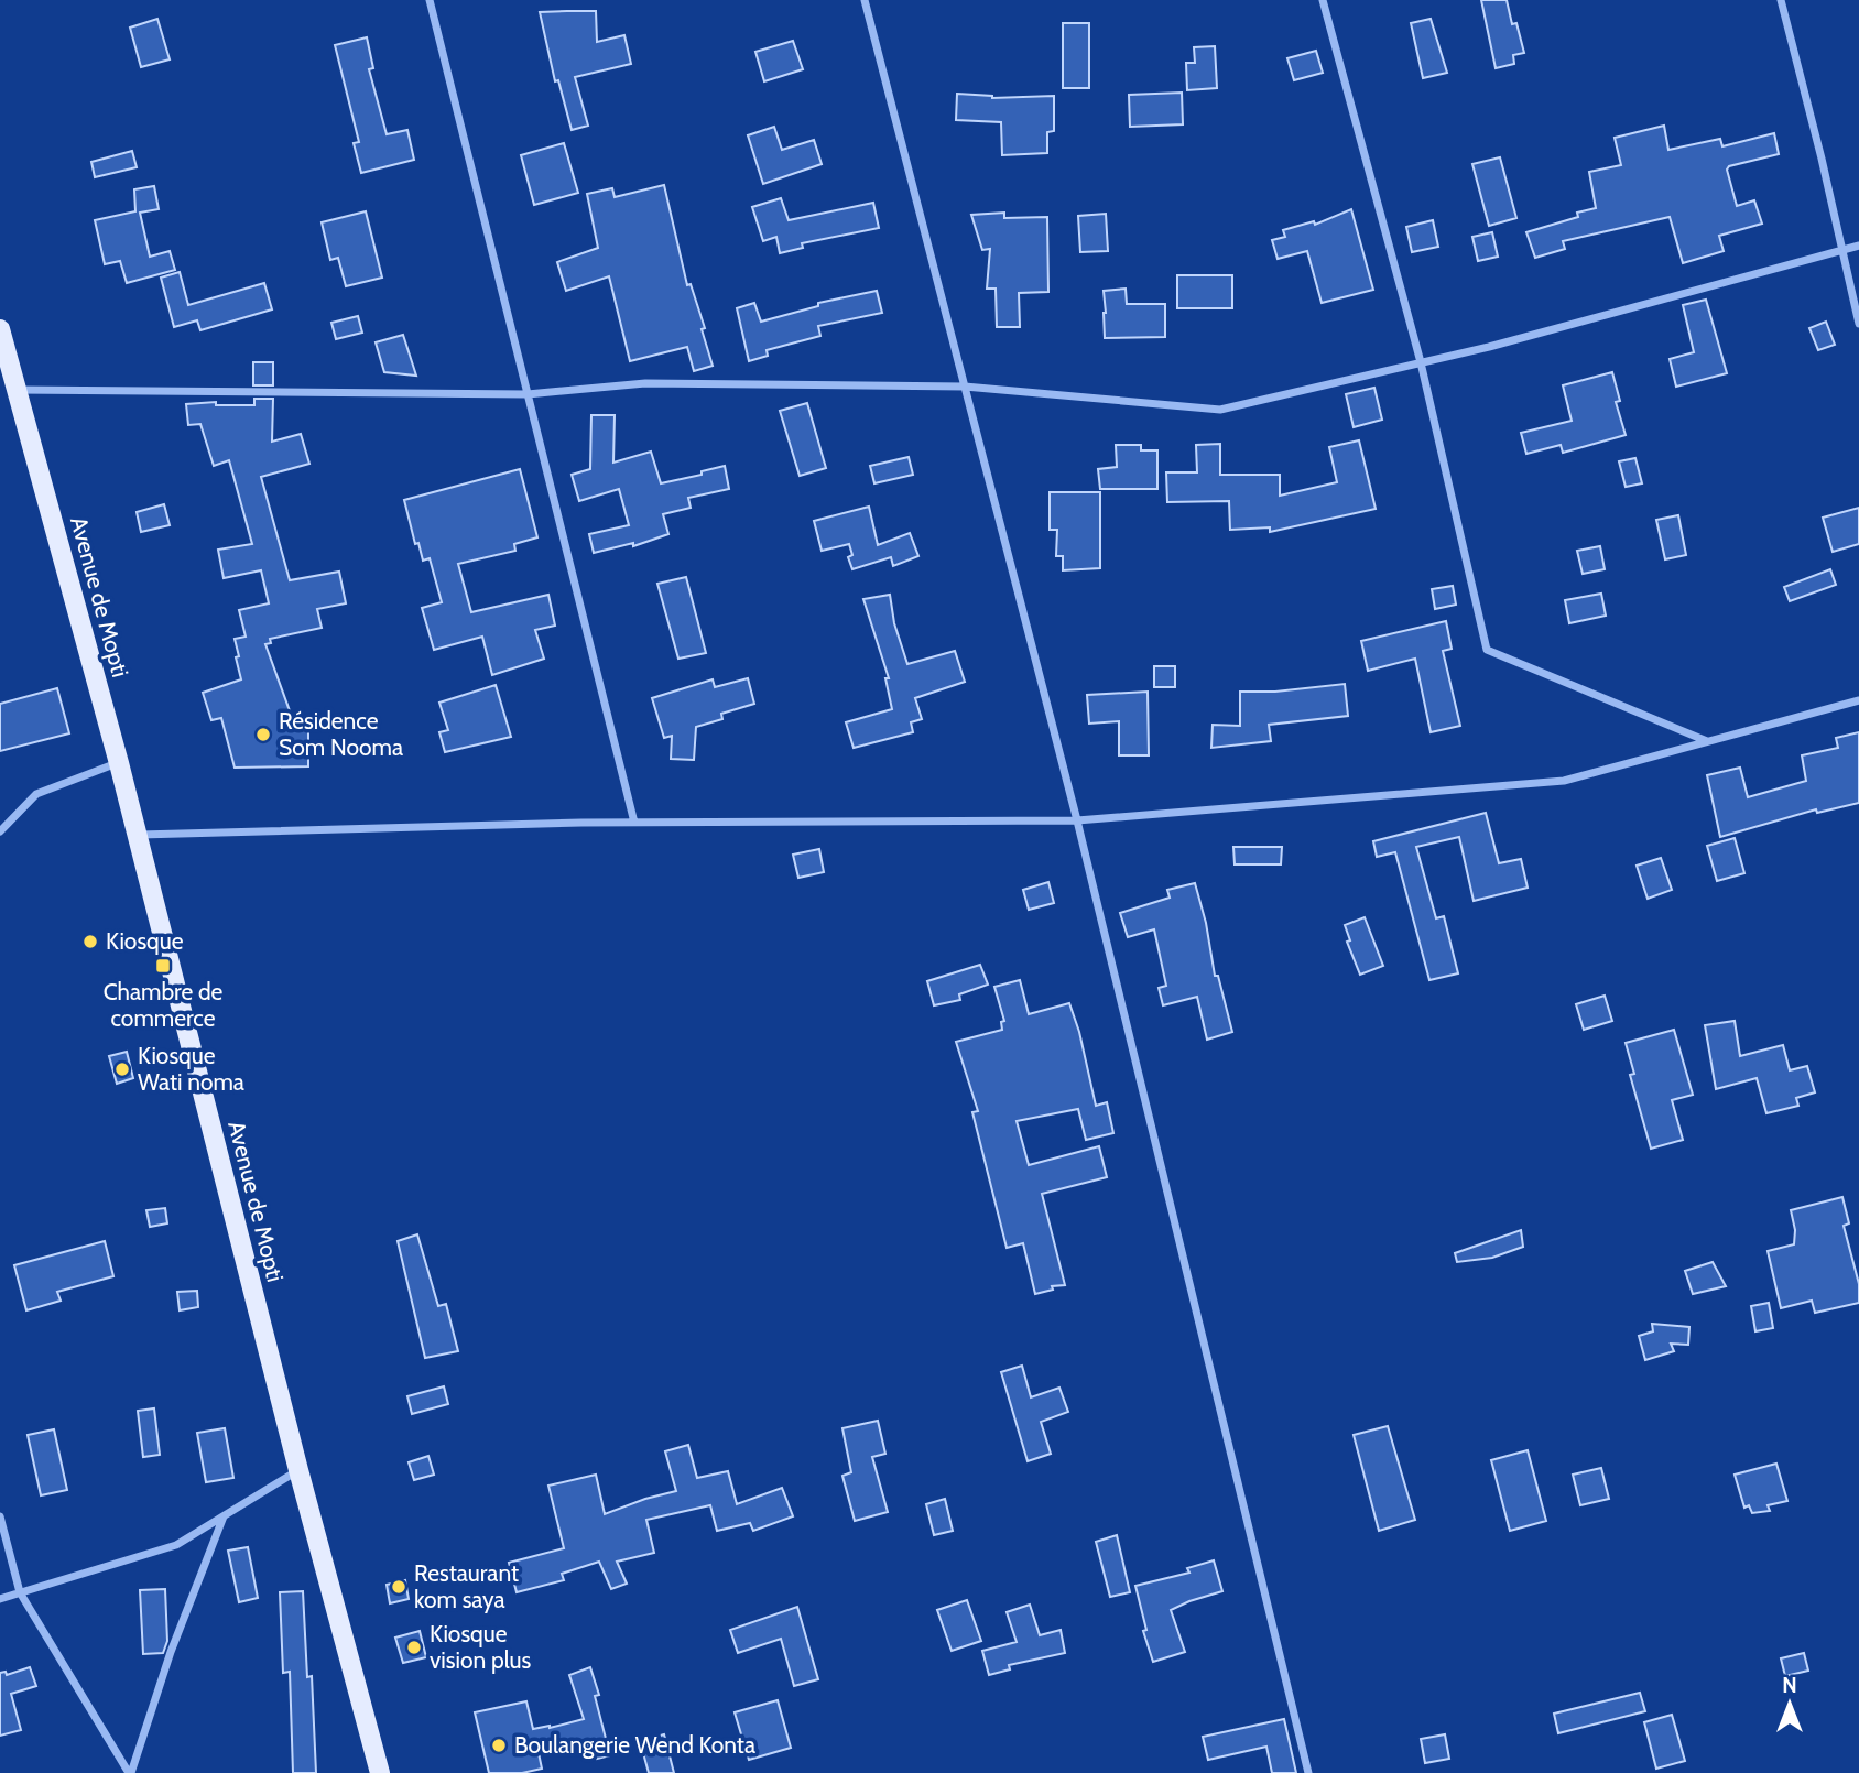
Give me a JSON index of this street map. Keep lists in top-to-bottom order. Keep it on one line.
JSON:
{"streets":{"main road":["Avenue de Mopti"]},"places":{"other":["Résidence Som Nooma","Kiosque","Kiosque Wati noma","Restaurant kom saya","Kiosque vision plus","Boulangerie Wend Konta"],"transit":["Chambre de commerce"]},"north":"top"}
